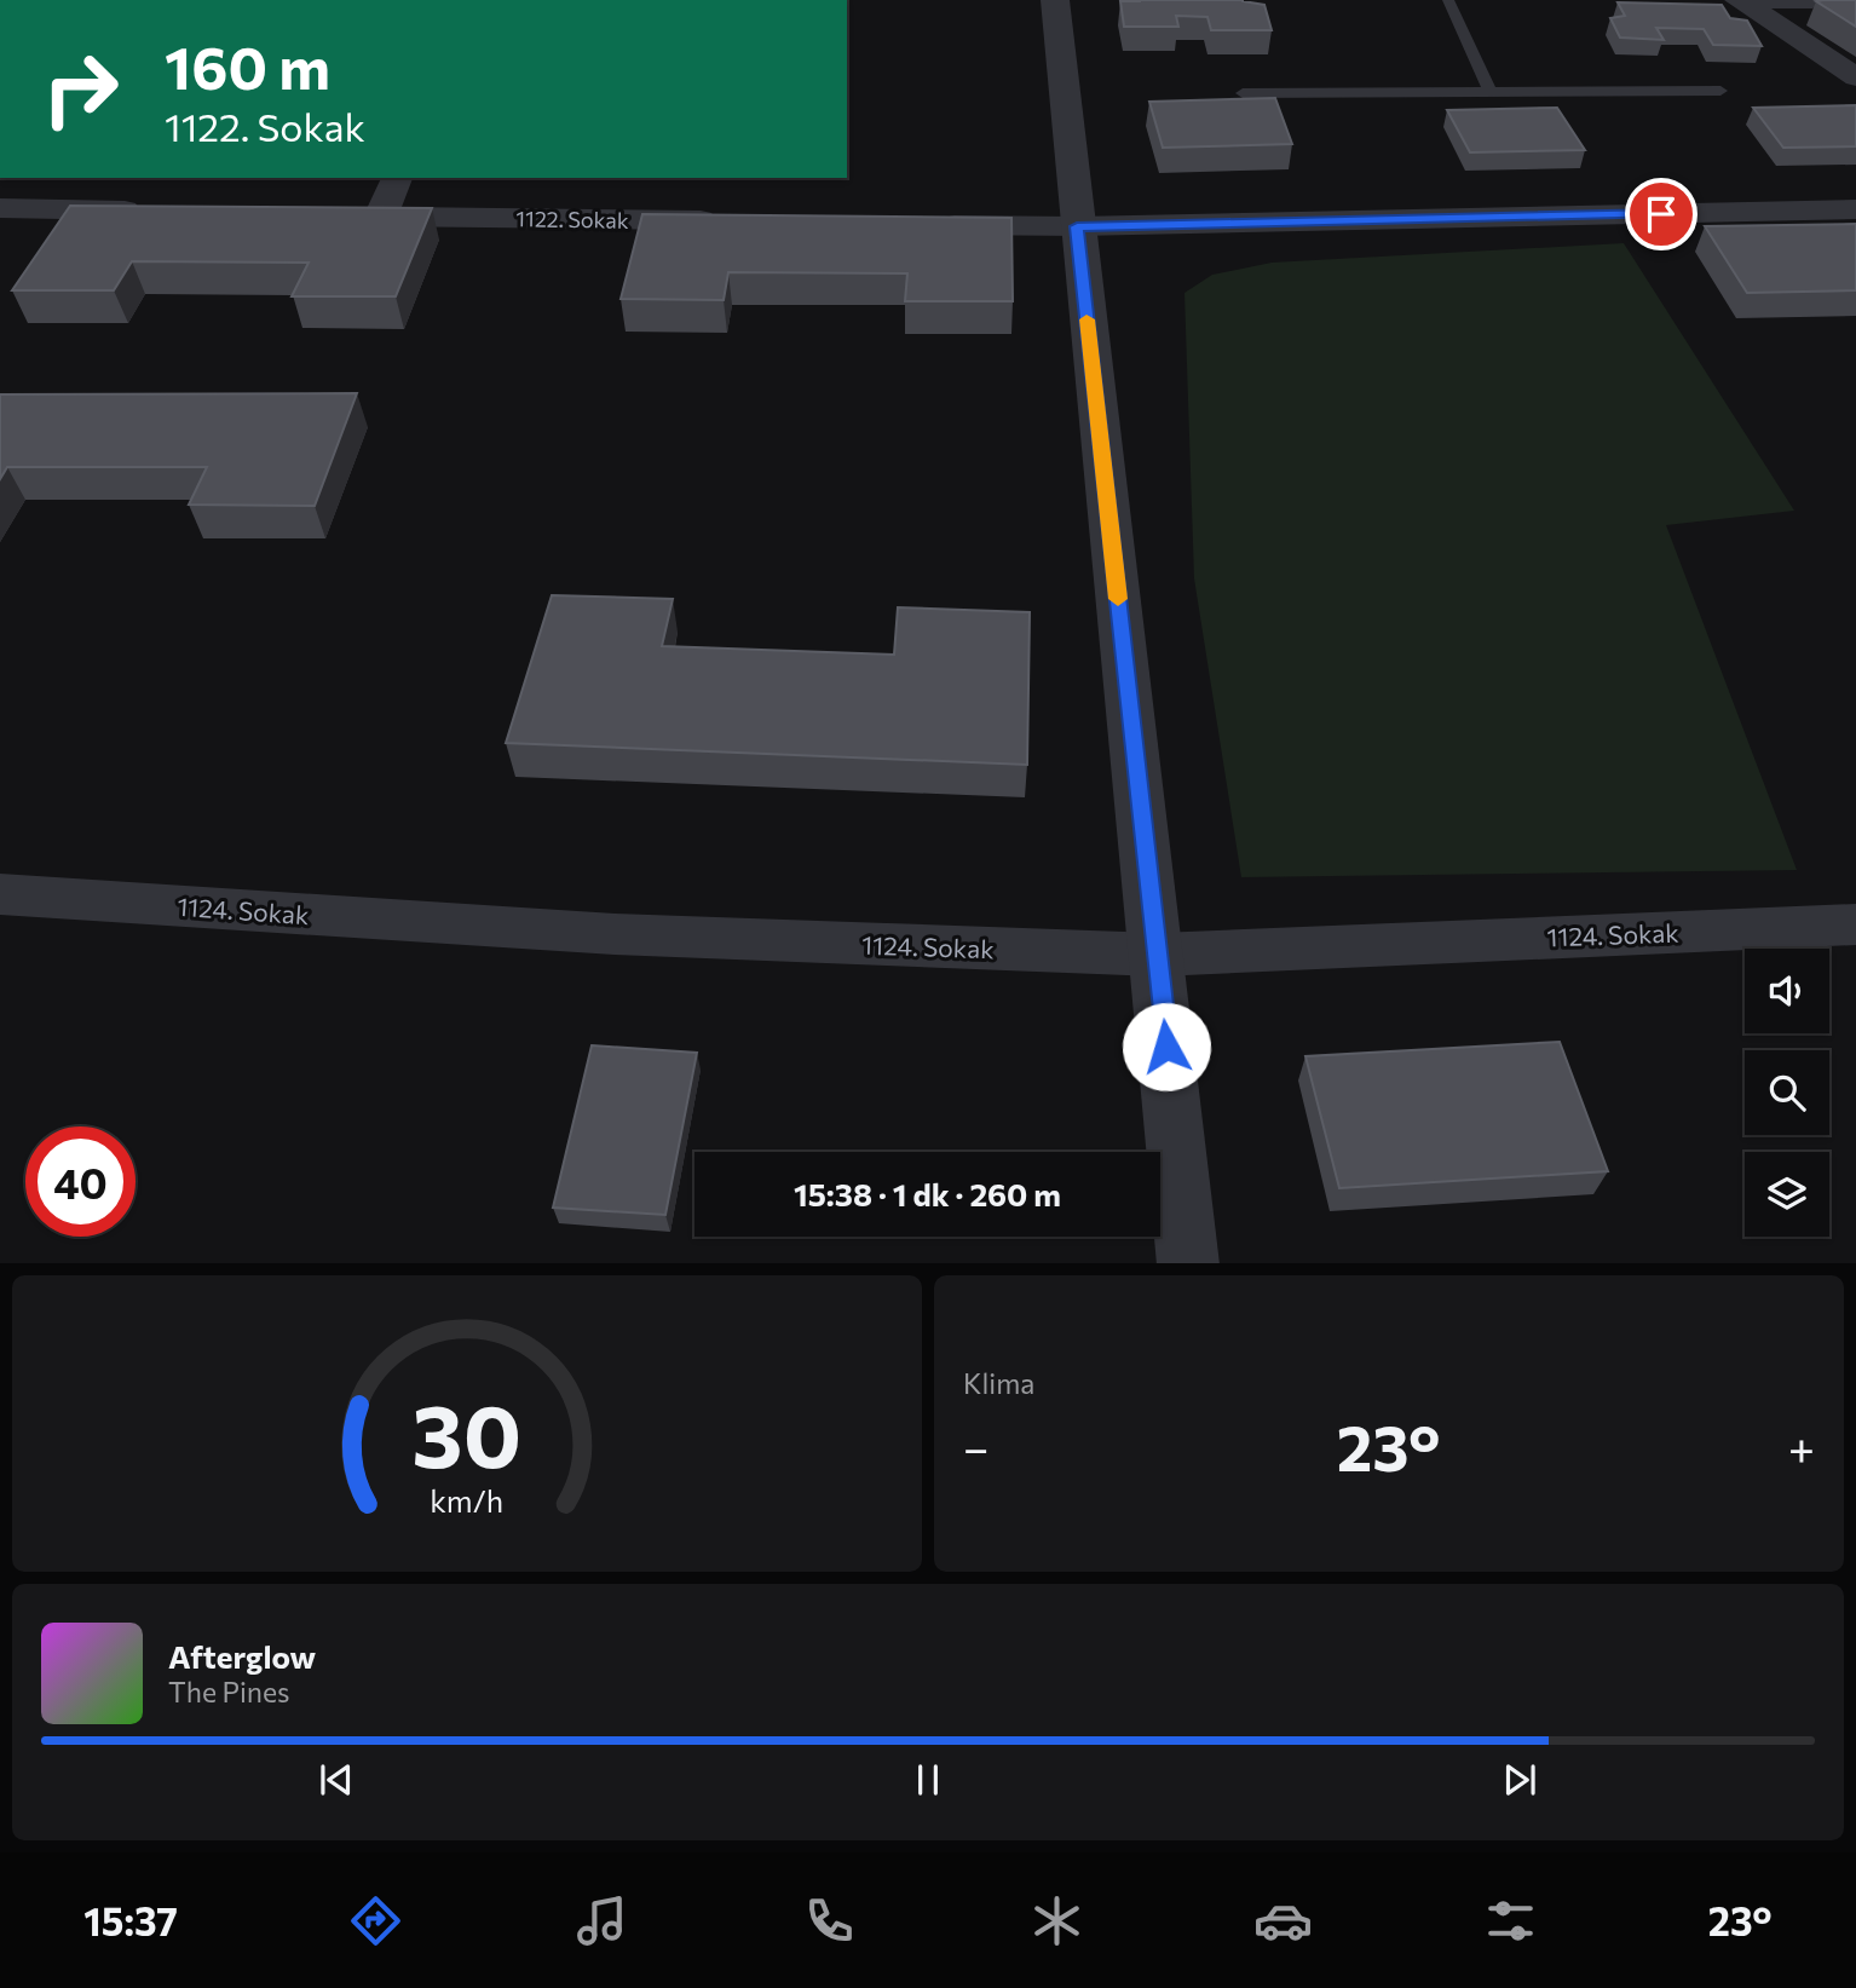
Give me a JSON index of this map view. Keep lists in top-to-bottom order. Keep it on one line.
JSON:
{"streets":{"street":["1122. Sokak","1124. Sokak"]},"page":{"turn":["160 m","1122. Sokak"],"limit":"40","trip":"15:38 · 1 dk · 260 m","tile":"Klima","heat":["−","23°","+"],"song":["Afterglow","The Pines"],"tabs":["15:37","23°"],"gauge":["30","km/h"]}}
